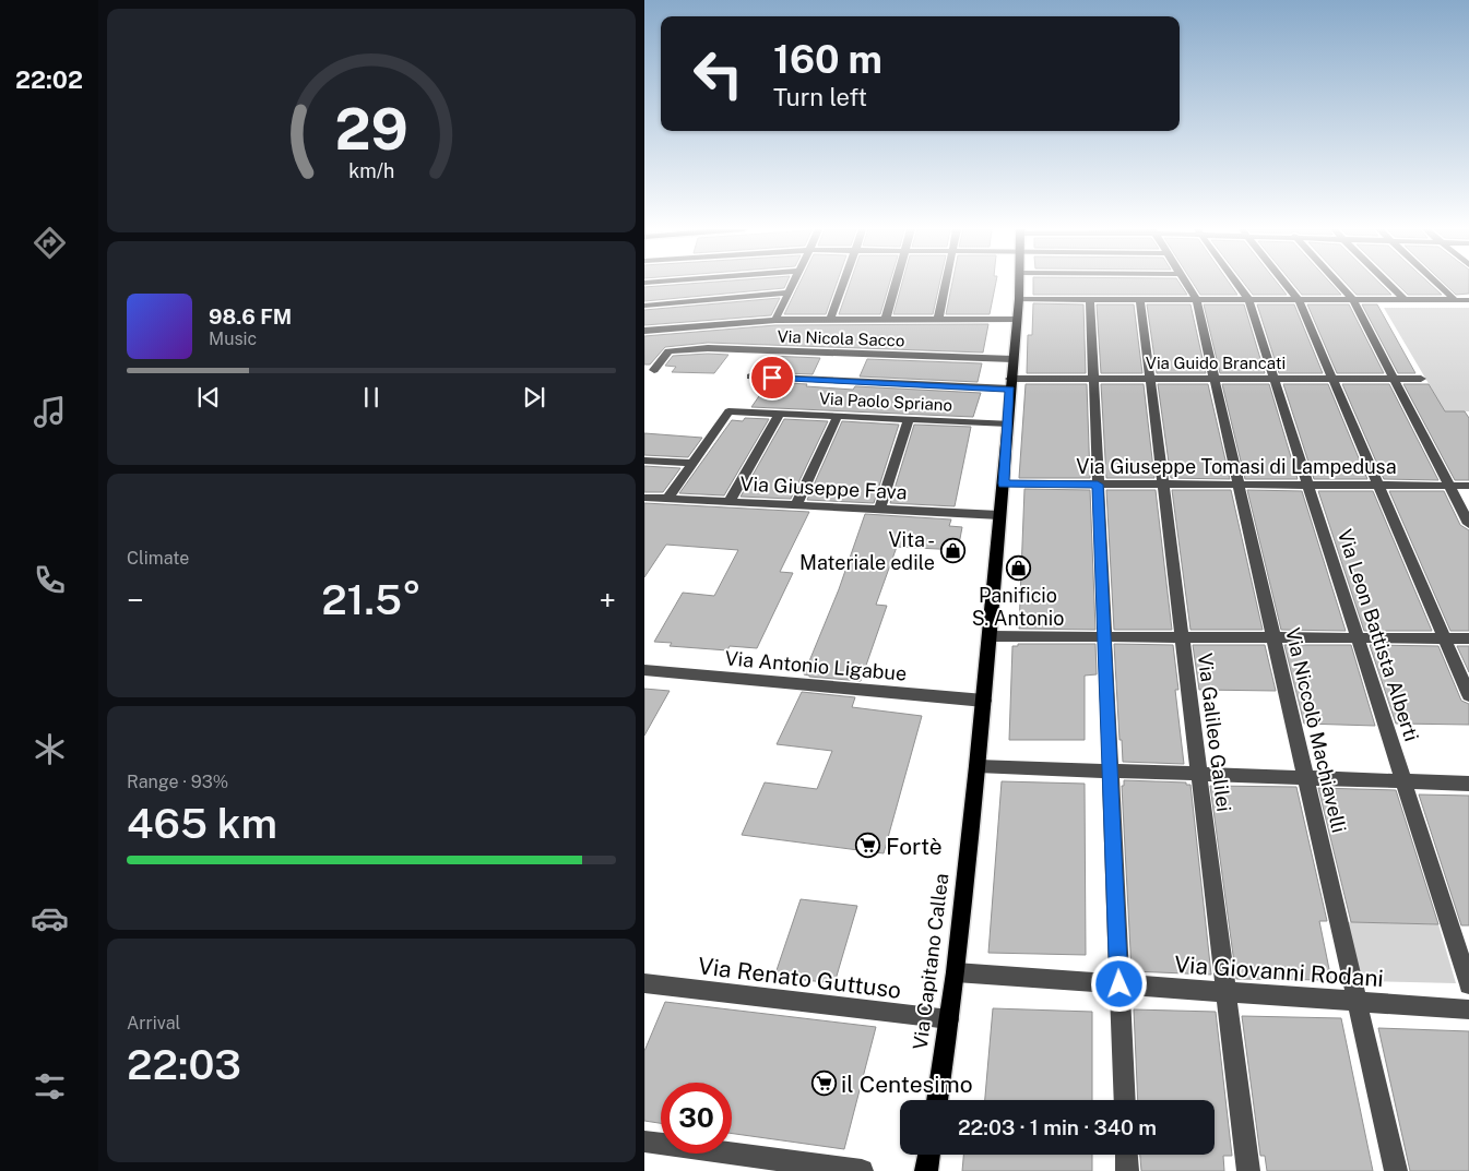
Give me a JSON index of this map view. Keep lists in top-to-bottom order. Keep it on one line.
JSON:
{"streets":{"main road":["Via Capitano Callea"],"street":["Via Nicola Sacco","Via Guido Brancati","Via Paolo Spriano","Via Giuseppe Tomasi di Lampedusa","Via Giuseppe Fava","Via Leon Battista Alberti","Via Antonio Ligabue","Via Niccolò Machiavelli","Via Galileo Galilei","Via Giovanni Rodani","Via Renato Guttuso"]},"crossings":[["Via Nicola Sacco","Via Capitano Callea"],["Via Guido Brancati","Via Leon Battista Alberti"],["Via Guido Brancati","Via Niccolò Machiavelli"],["Via Guido Brancati","Via Galileo Galilei"],["Via Guido Brancati","Via Capitano Callea"],["Via Paolo Spriano","Via Capitano Callea"],["Via Giuseppe Tomasi di Lampedusa","Via Leon Battista Alberti"],["Via Giuseppe Tomasi di Lampedusa","Via Niccolò Machiavelli"],["Via Giuseppe Tomasi di Lampedusa","Via Galileo Galilei"],["Via Giuseppe Tomasi di Lampedusa","Via Capitano Callea"],["Via Giuseppe Fava","Via Capitano Callea"],["Via Antonio Ligabue","Via Capitano Callea"],["Via Niccolò Machiavelli","Via Giovanni Rodani"],["Via Galileo Galilei","Via Giovanni Rodani"],["Via Capitano Callea","Via Giovanni Rodani"],["Via Capitano Callea","Via Renato Guttuso"]],"places":{"shop":["Vita - Materiale edile","Panificio S. Antonio"],"supermarket":["Fortè","il Centesimo"]},"page":{"tabs":"22:02","turn":["160 m","Turn left"],"song":["98.6 FM","Music"],"tile":["Climate",["Range · 93%","465 km"],["Arrival","22:03"]],"heat":["−","21.5°","+"],"limit":"30","trip":"22:03 · 1 min · 340 m","gauge":["29","km/h"]}}
